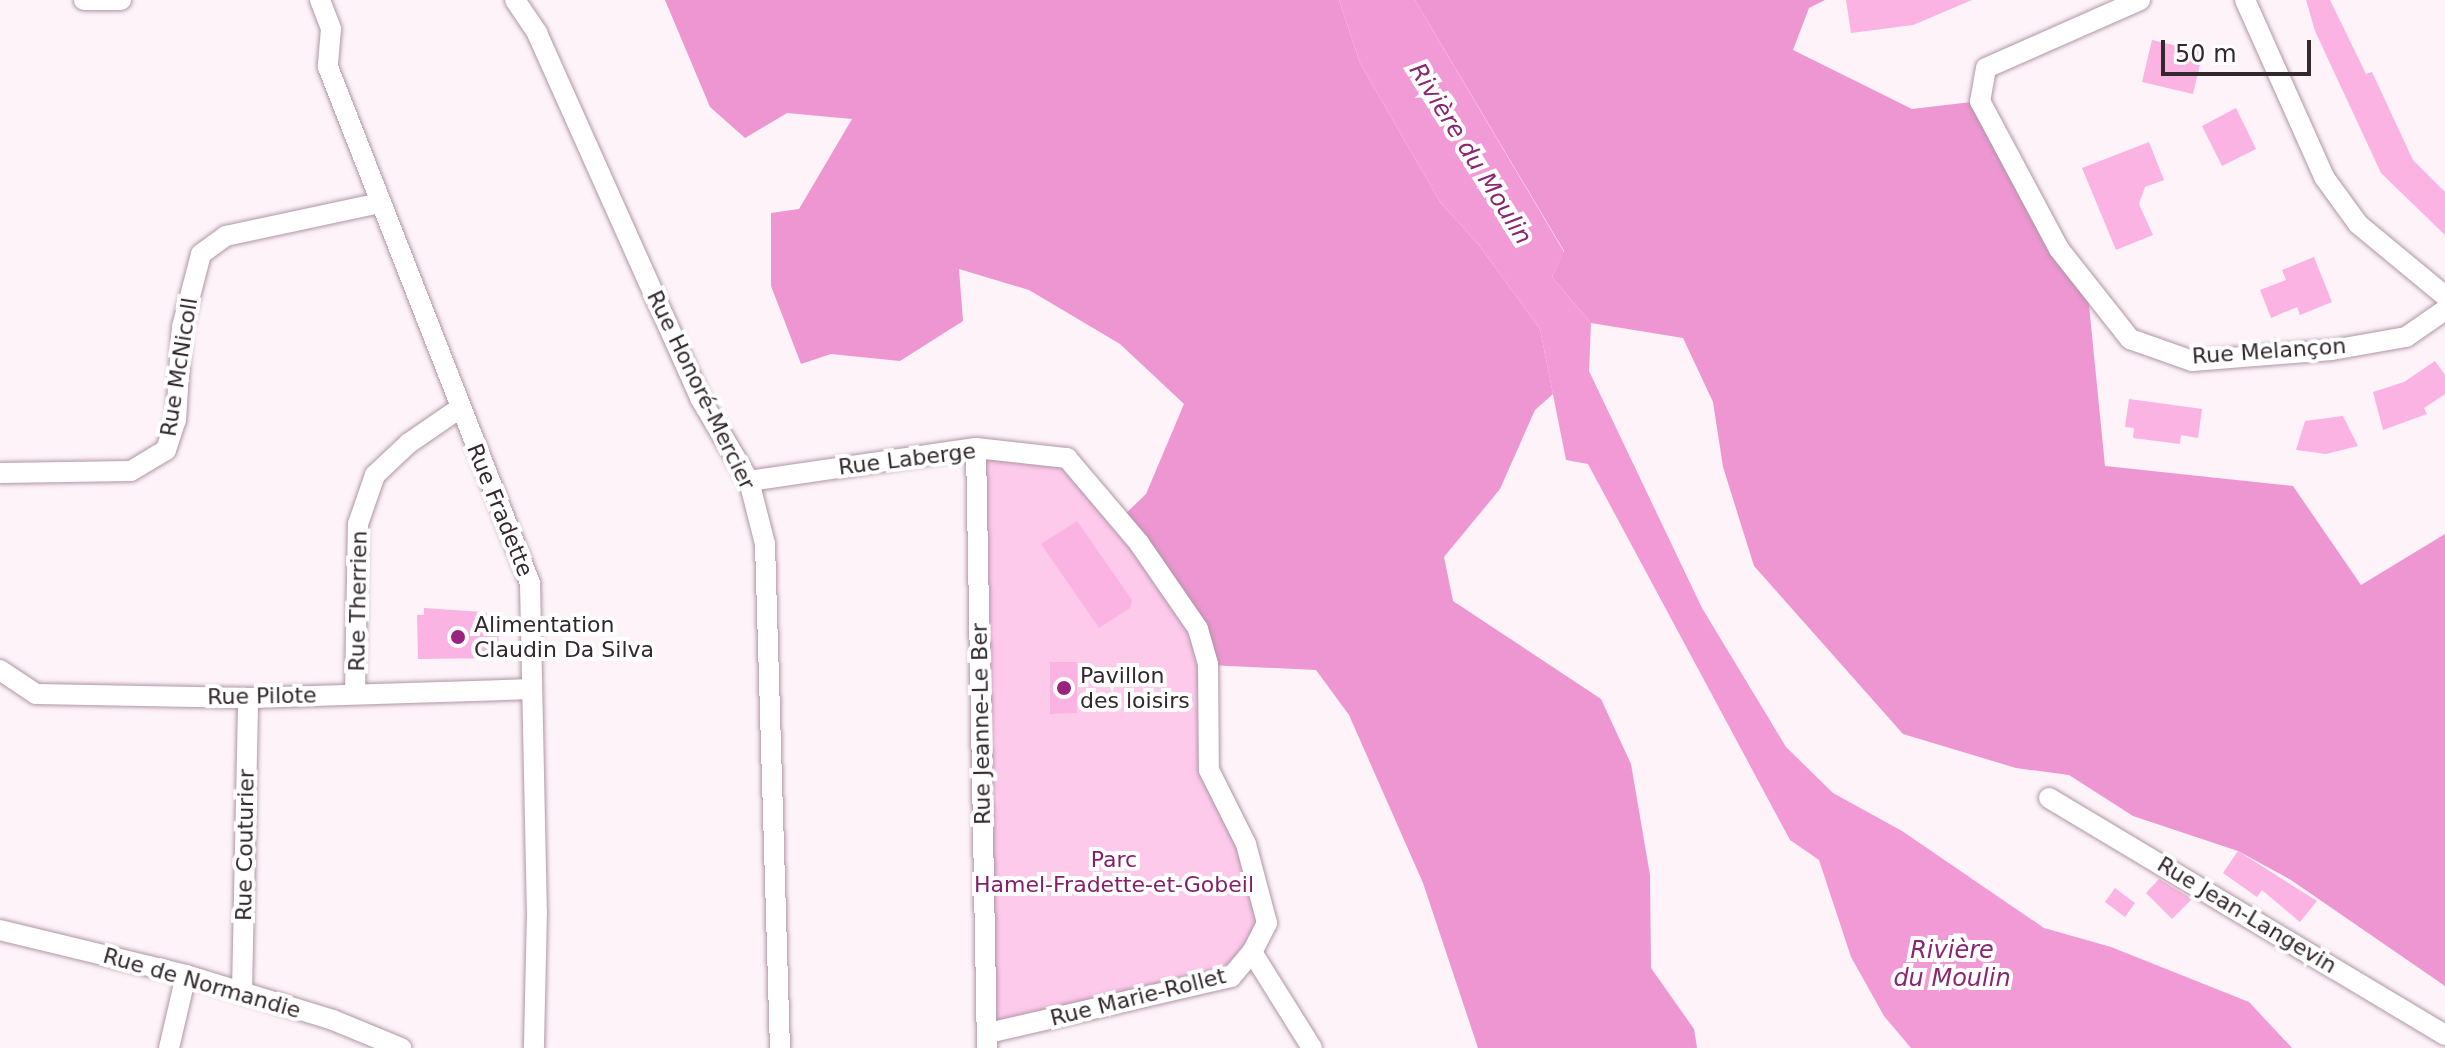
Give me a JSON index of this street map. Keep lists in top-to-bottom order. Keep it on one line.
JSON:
{"streets":{"street":["Rue Melançon","Rue McNicoll","Rue Honoré-Mercier","Rue Laberge","Rue Fradette","Rue Therrien","Rue Pilote","Rue Jeanne-Le Ber","Rue Couturier","Rue Jean-Langevin","Rue de Normandie","Rue Marie-Rollet"]},"crossings":[["Rue McNicoll","Rue Fradette"],["Rue Honoré-Mercier","Rue Laberge"],["Rue Laberge","Rue Jeanne-Le Ber"],["Rue Laberge","Rue Marie-Rollet"],["Rue Fradette","Rue Therrien"],["Rue Fradette","Rue Pilote"],["Rue Therrien","Rue Pilote"],["Rue Pilote","Rue Couturier"],["Rue Jeanne-Le Ber","Rue Marie-Rollet"],["Rue Couturier","Rue de Normandie"]],"water":["Rivière du Moulin"],"parks":["Parc Hamel-Fradette-et-Gobeil"],"places":["Alimentation Claudin Da Silva","Pavillon des loisirs"],"scale_bar":"50 m"}
